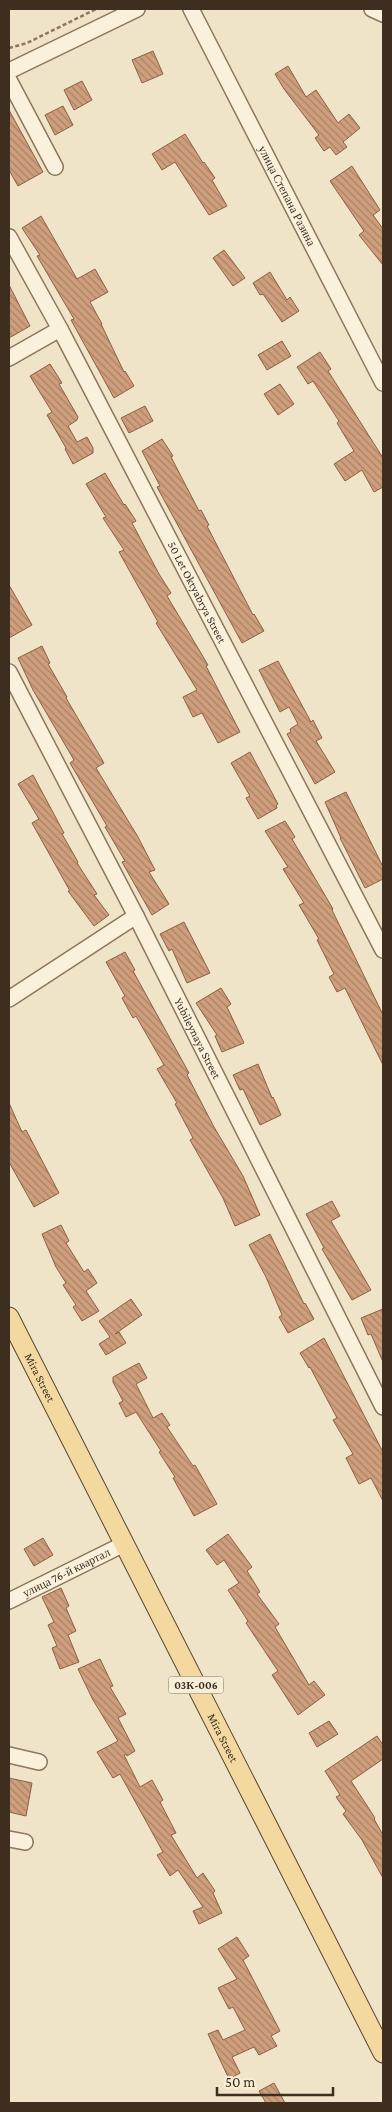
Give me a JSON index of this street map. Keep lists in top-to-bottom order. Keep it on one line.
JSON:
{"streets":{"main road":["Mira Street","03К-006"],"street":["улица Степана Разина","50 Let Oktyabrya Street","Yubileynaya Street","улица 76-й квартал"]},"crossings":[["Mira Street","улица 76-й квартал"]],"scale_bar":"50 m"}
